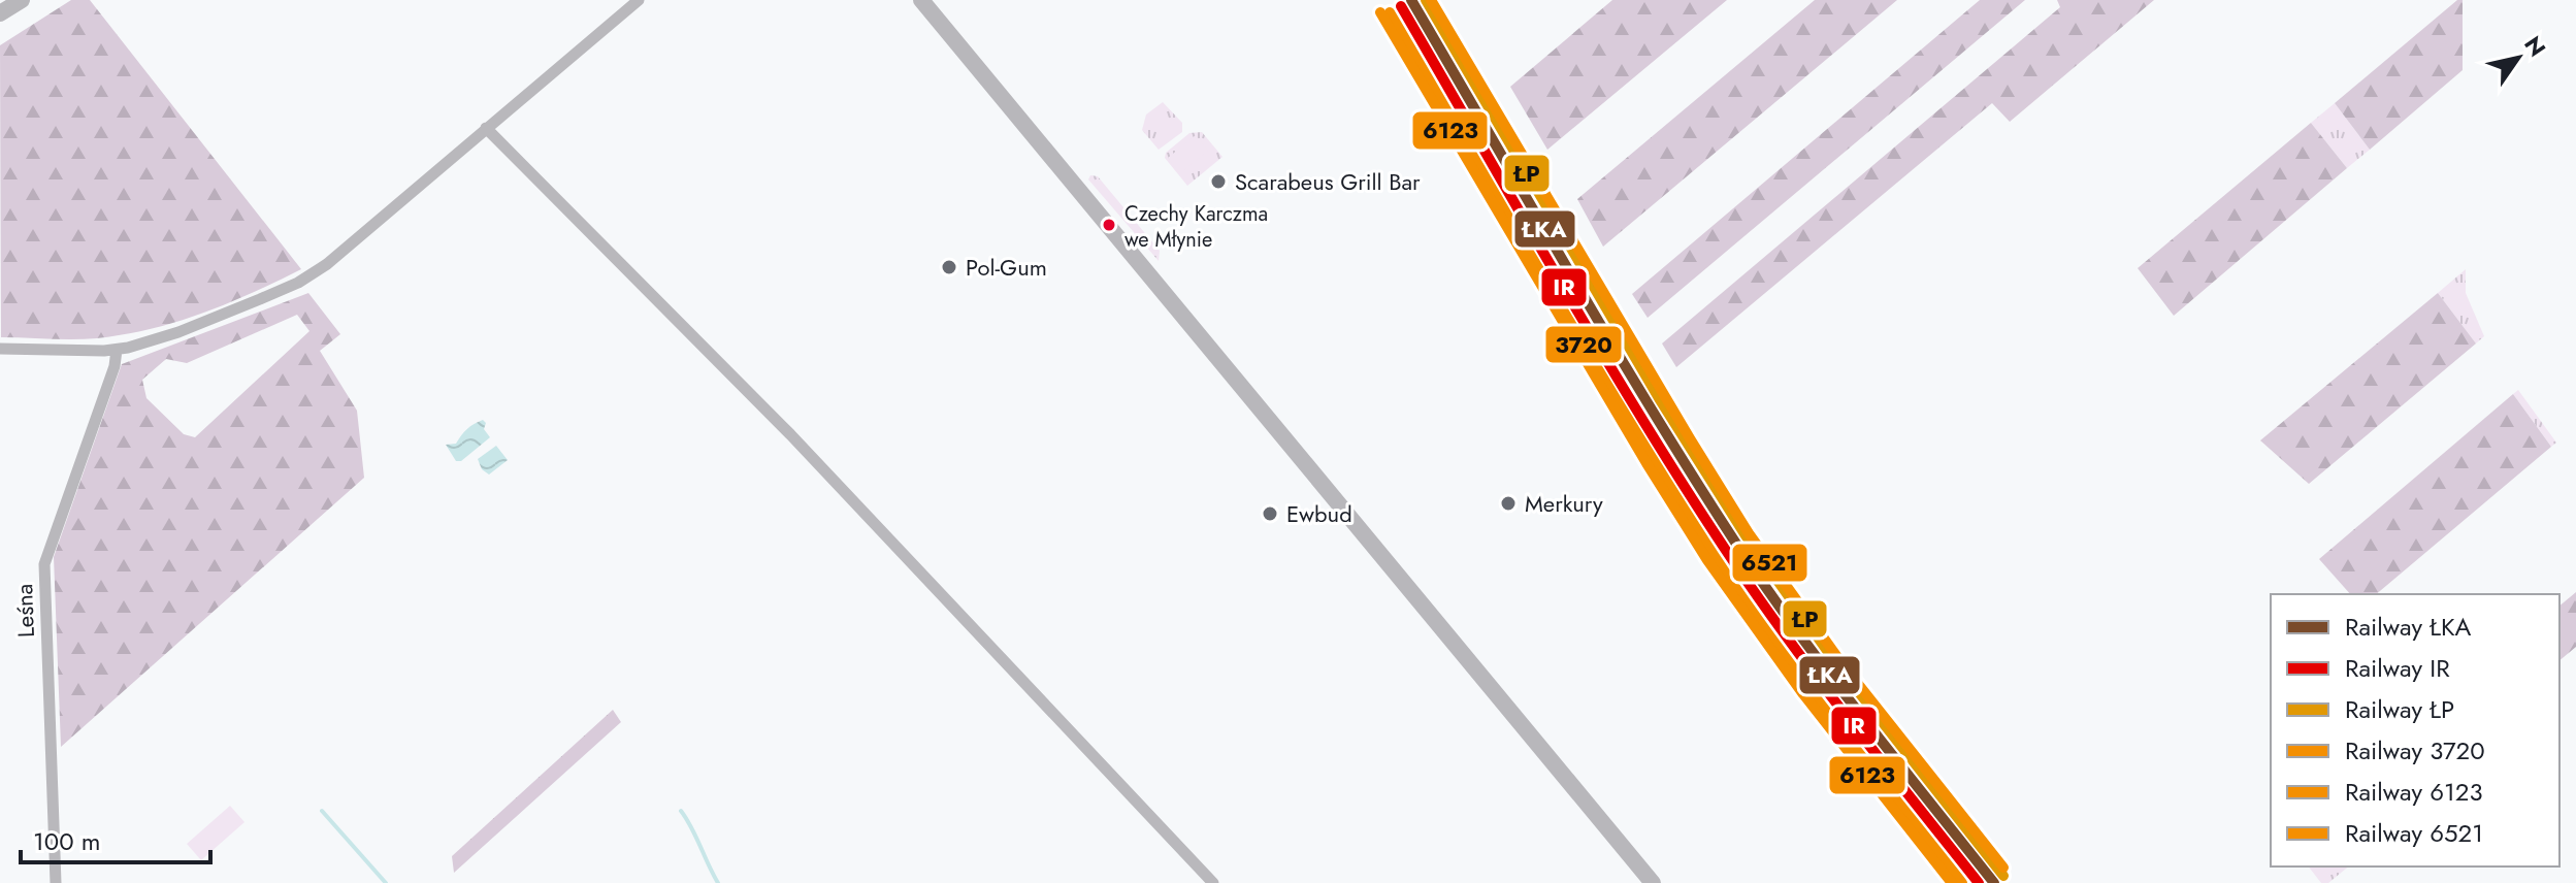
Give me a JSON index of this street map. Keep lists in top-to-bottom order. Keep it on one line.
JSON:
{"streets":{"street":["Leśna"]},"places":["Scarabeus Grill Bar","Czechy Karczma we Młynie","Pol-Gum","Merkury","Ewbud"],"lines":["rail line ŁKA","rail line ŁP","rail line 6521","rail line IR","rail line 3720","rail line 6123"],"legend":["Railway ŁKA","Railway IR","Railway ŁP","Railway 3720","Railway 6123","Railway 6521"],"scale_bar":"100 m","north":"top right"}
